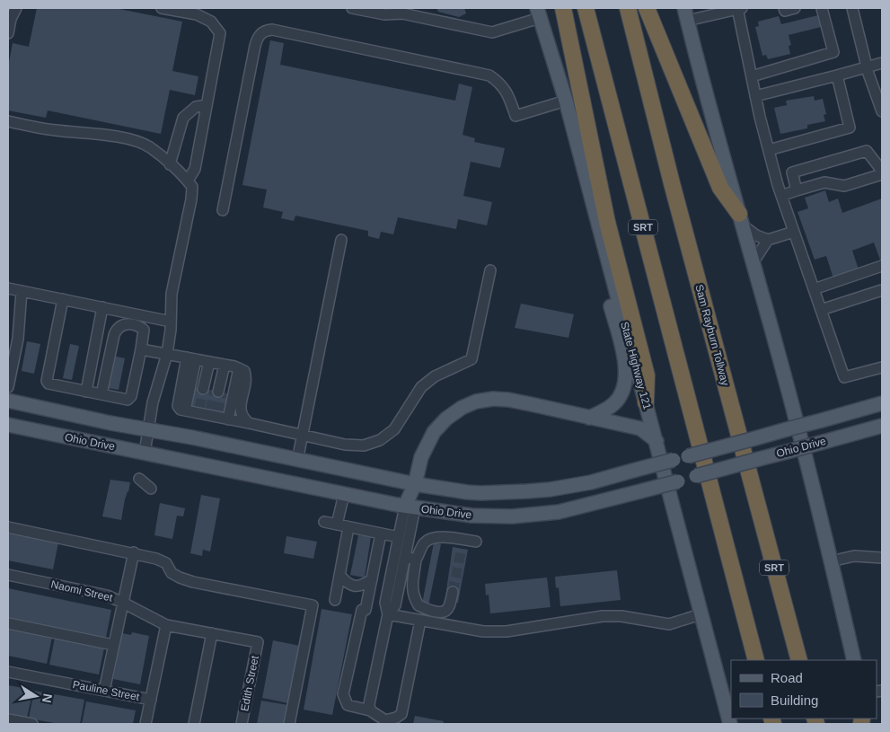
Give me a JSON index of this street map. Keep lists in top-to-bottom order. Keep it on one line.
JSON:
{"streets":{"highway":["SRT","Sam Rayburn Tollway"],"main road":["State Highway 121","Ohio Drive"],"street":["Naomi Street","Edith Street","Pauline Street"]},"crossings":[["Naomi Street","Edith Street"]],"legend":["Road","Building"],"north":"right"}
